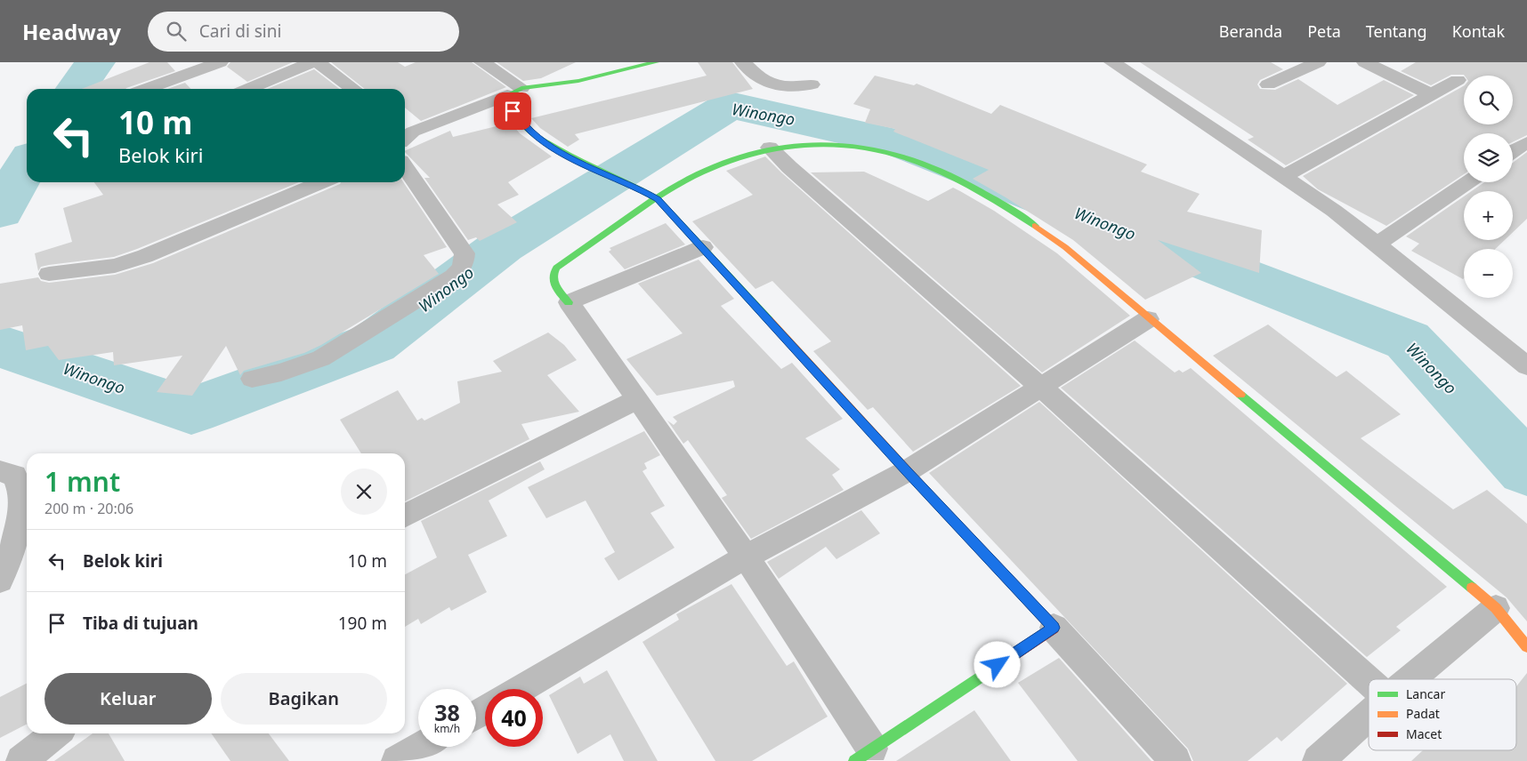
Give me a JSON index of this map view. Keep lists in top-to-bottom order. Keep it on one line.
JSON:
{"water":["Winongo"],"legend":["Lancar","Padat","Macet"],"page":{"header":"Headway","search":"Cari di sini","nav":["Beranda","Peta","Tentang","Kontak"],"map_buttons":["+","−"],"turn":["10 m","Belok kiri"],"heading":["1 mnt","200 m · 20:06"],"list":[{"name":"Belok kiri","value":"10 m"},{"name":"Tiba di tujuan","value":"190 m"}],"buttons":["Keluar","Bagikan"],"speed":"38 km/h","limit":"40"}}
